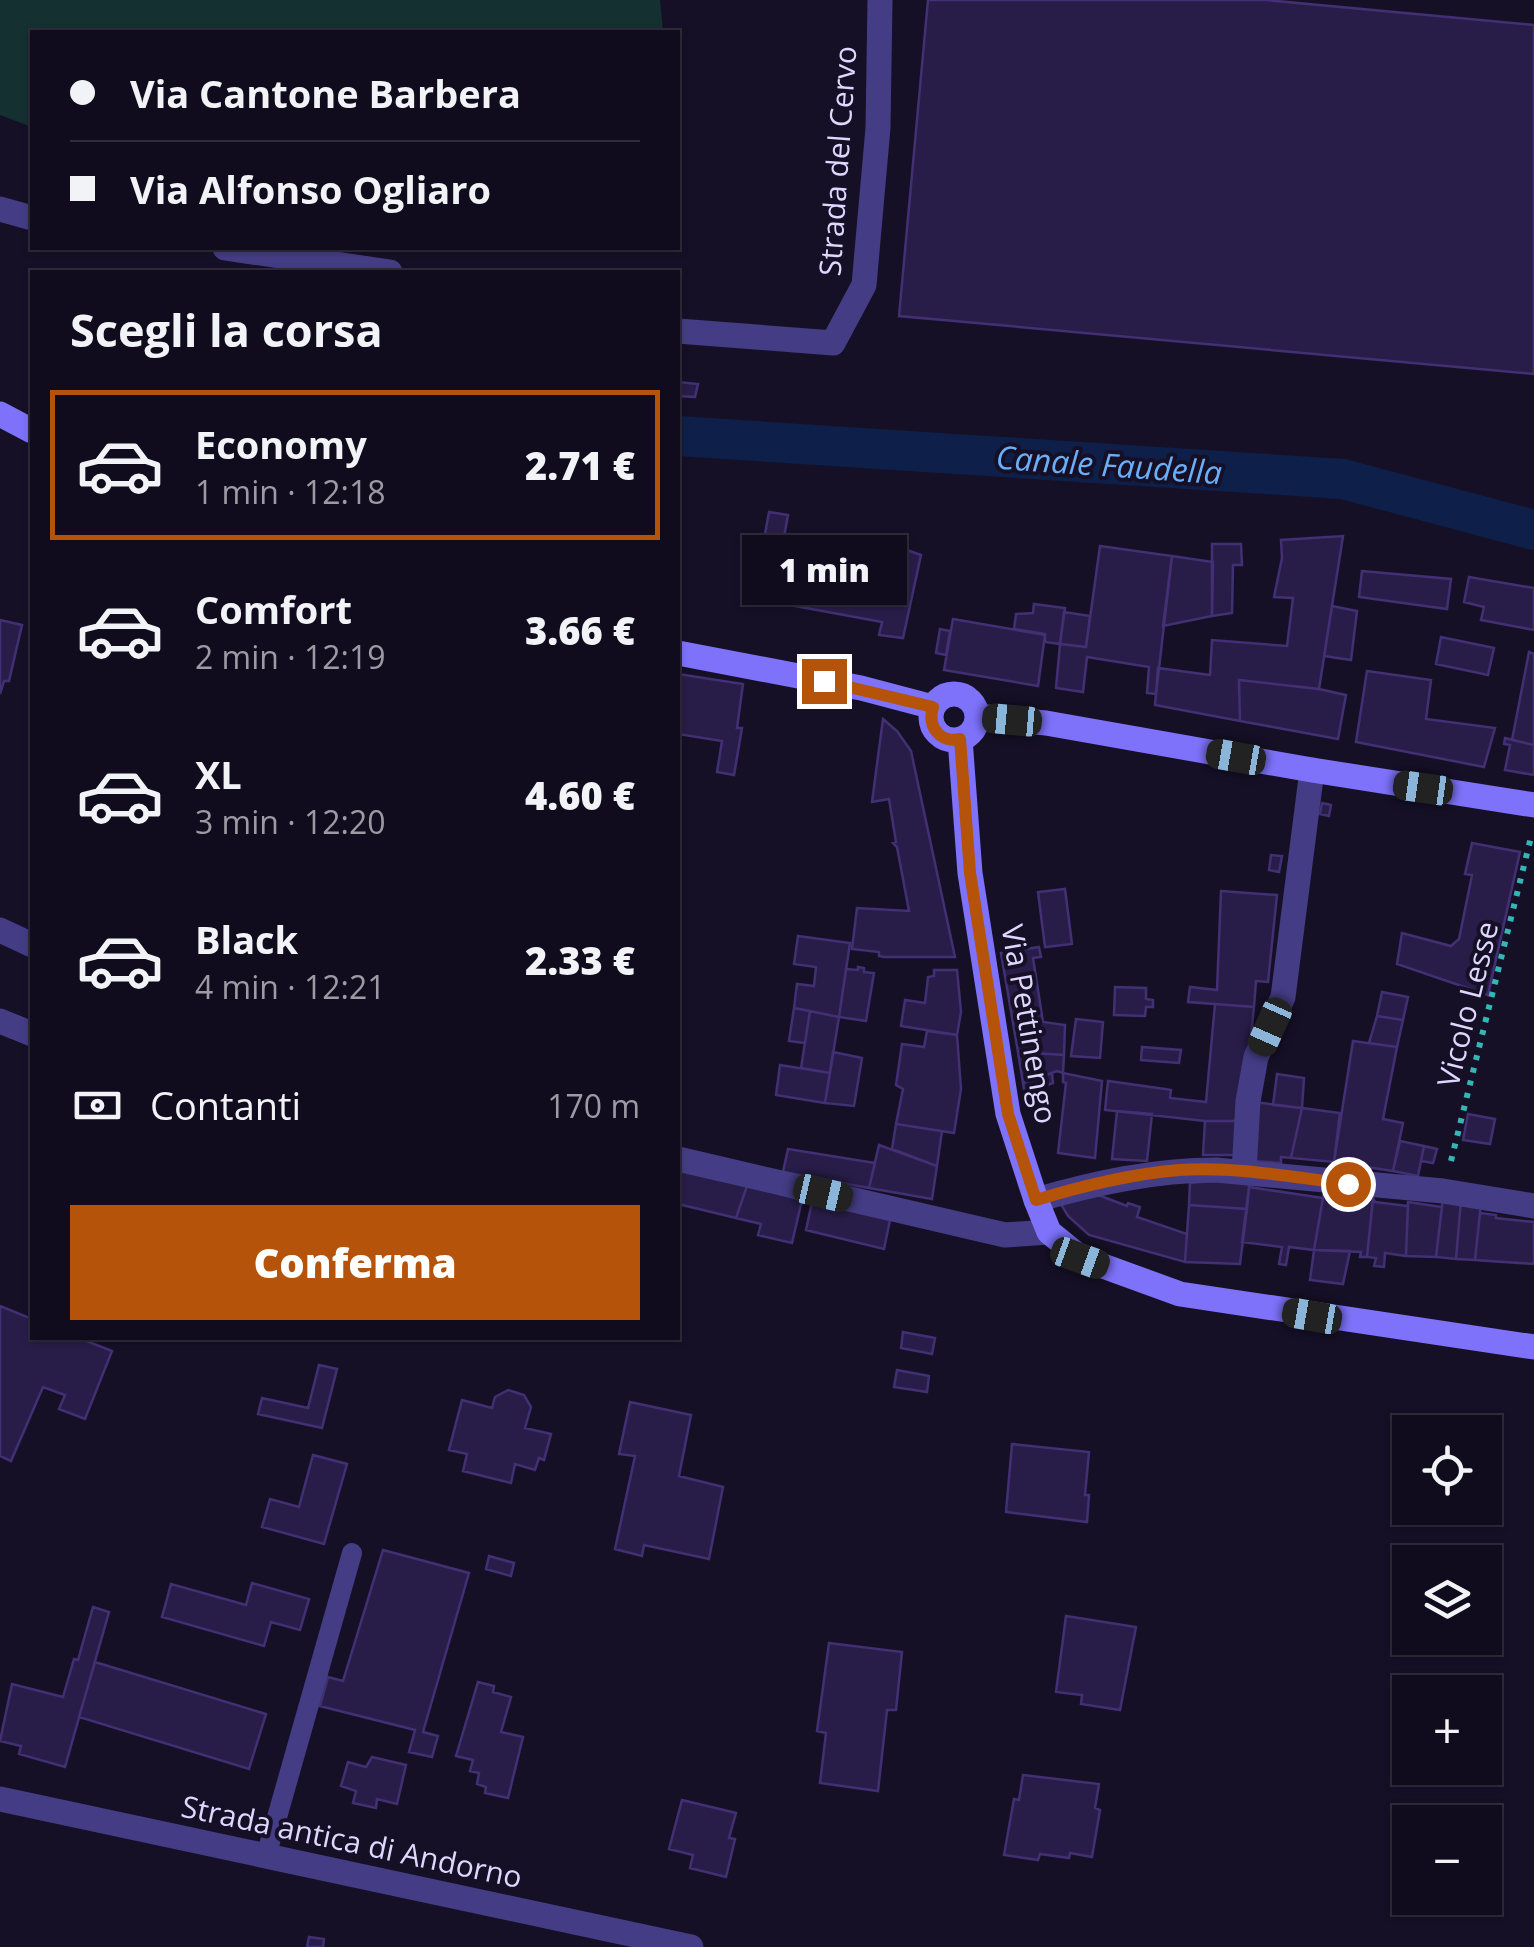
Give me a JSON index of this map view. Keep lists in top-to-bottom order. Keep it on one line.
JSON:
{"streets":{"main road":["Via Pettinengo"],"street":["Strada del Cervo","Strada antica di Andorno"],"path":["Vicolo Lesse"]},"water":["Canale Faudella"],"page":{"banner":["Via Cantone Barbera","Via Alfonso Ogliaro"],"heading":"Scegli la corsa","list":[{"name":"Economy","note":"1 min · 12:18","value":"2.71 €"},{"name":"Comfort","note":"2 min · 12:19","value":"3.66 €"},{"name":"XL","note":"3 min · 12:20","value":"4.60 €"},{"name":"Black","note":"4 min · 12:21","value":"2.33 €"}],"bubble":"1 min","pay":["Contanti","170 m"],"buttons":"Conferma","map_buttons":["+","−"]}}
